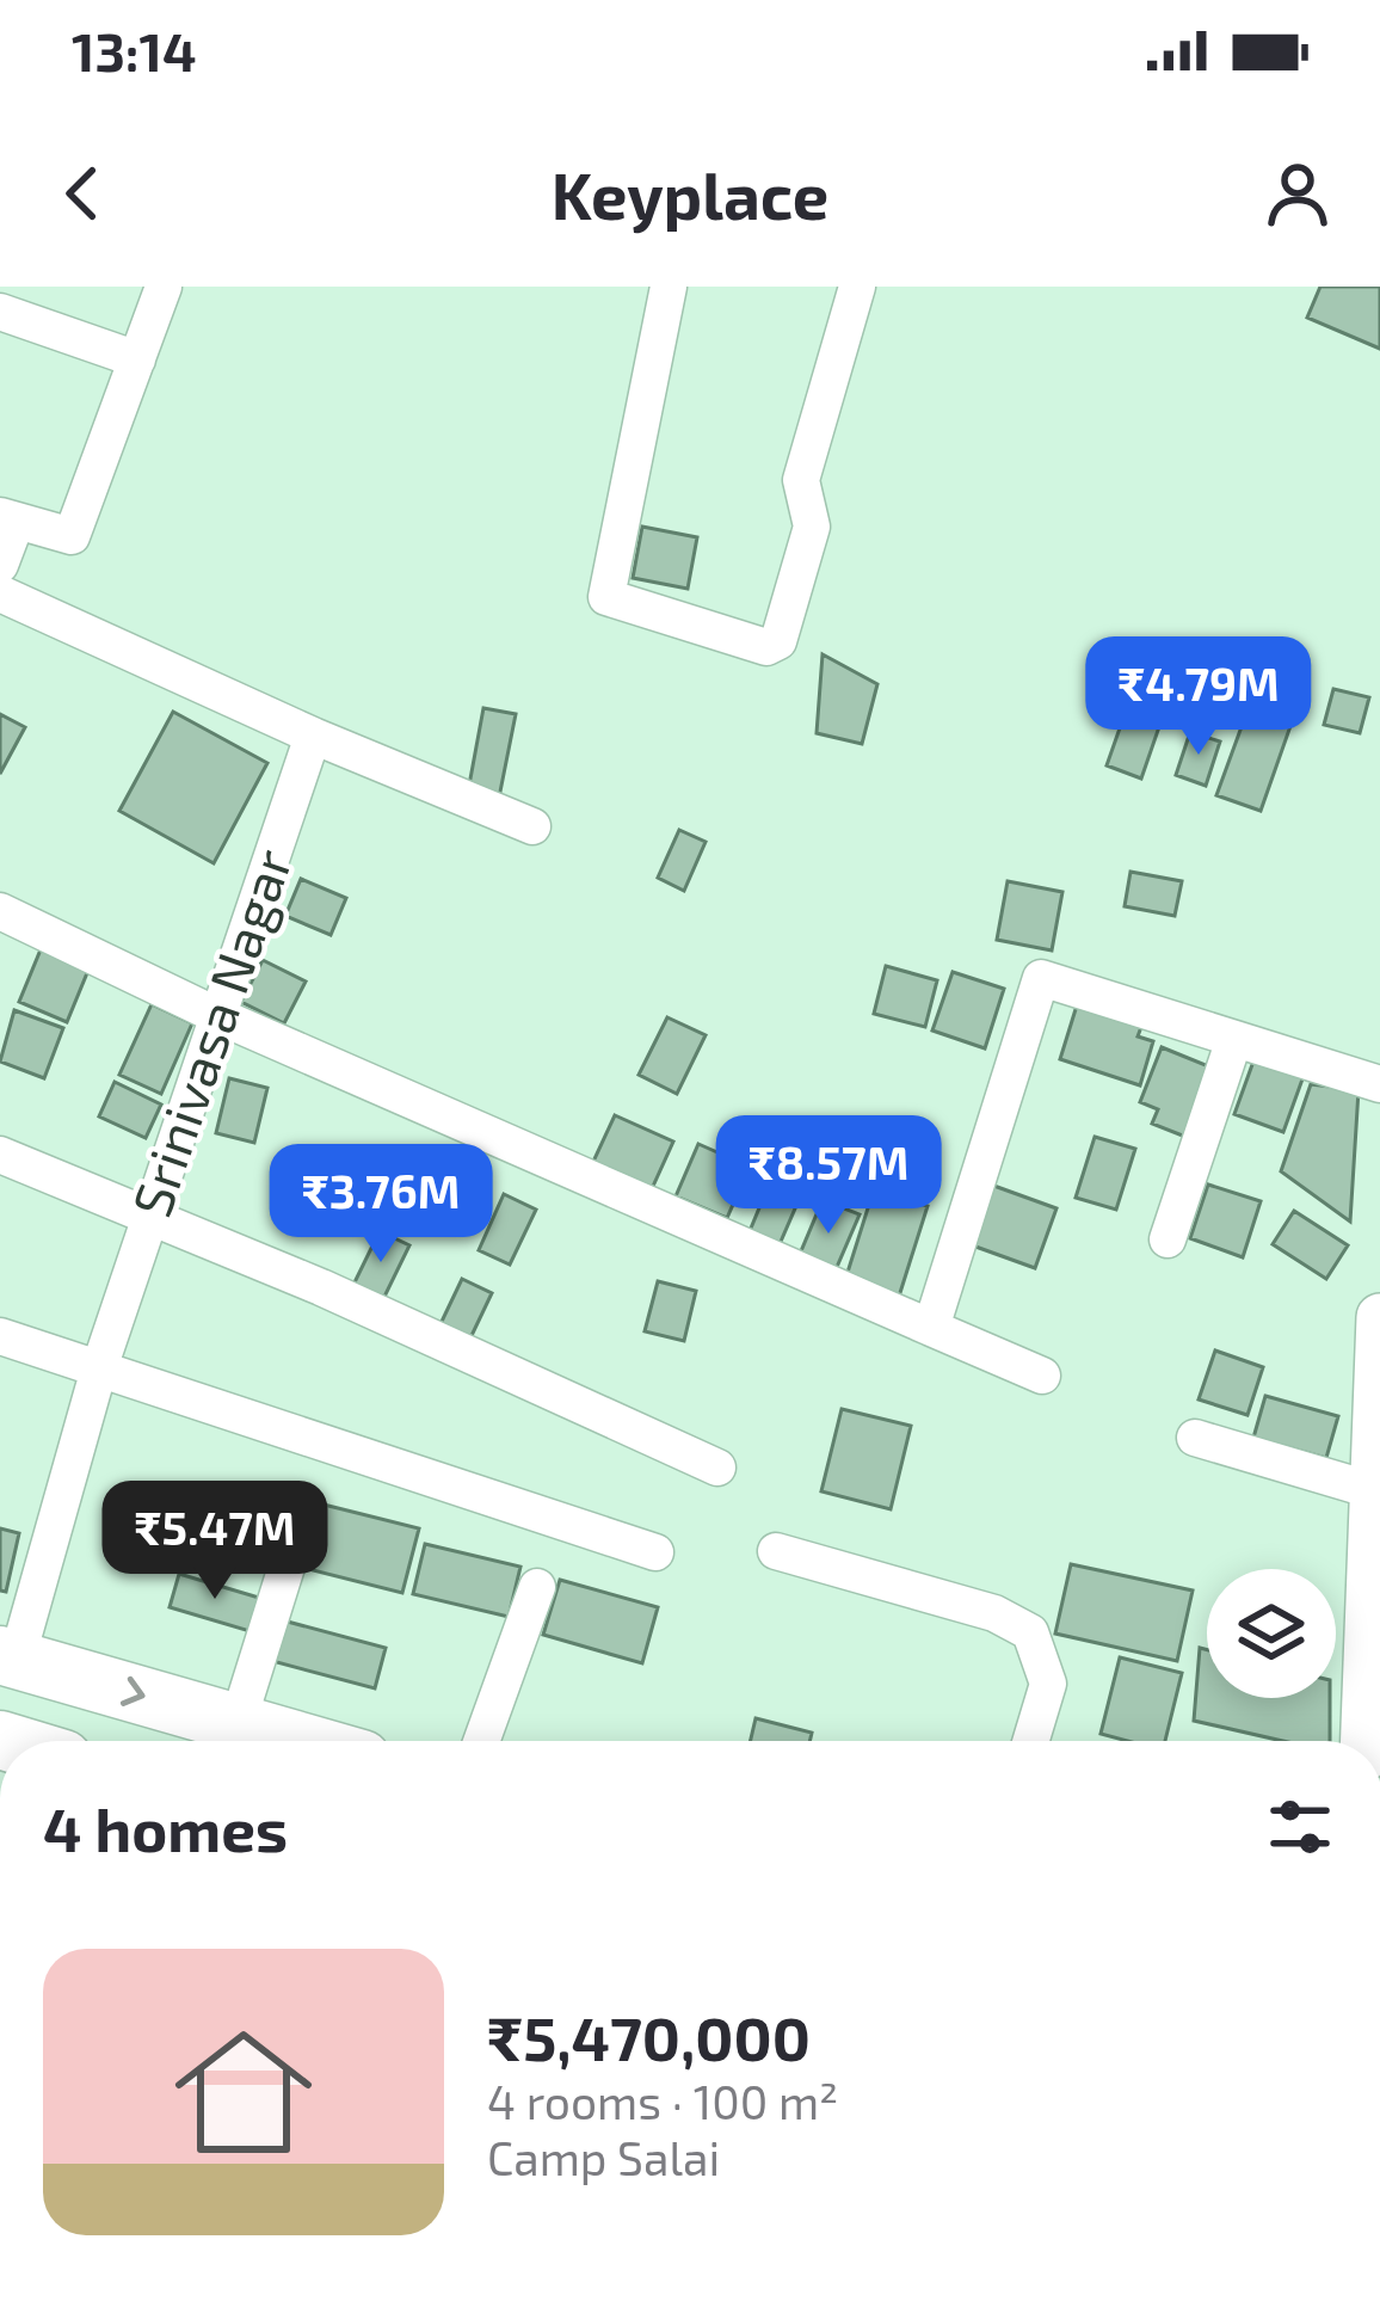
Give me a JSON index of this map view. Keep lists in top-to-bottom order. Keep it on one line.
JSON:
{"streets":{"street":["Srinivasa Nagar"]},"page":{"status":"13:14","header":"Keyplace","price":["₹4.79M","₹8.57M","₹3.76M","₹5.47M"],"heading":"4 homes","list":[{"name":"₹5,470,000","note":"4 rooms · 100 m² · Camp Salai"}]}}
